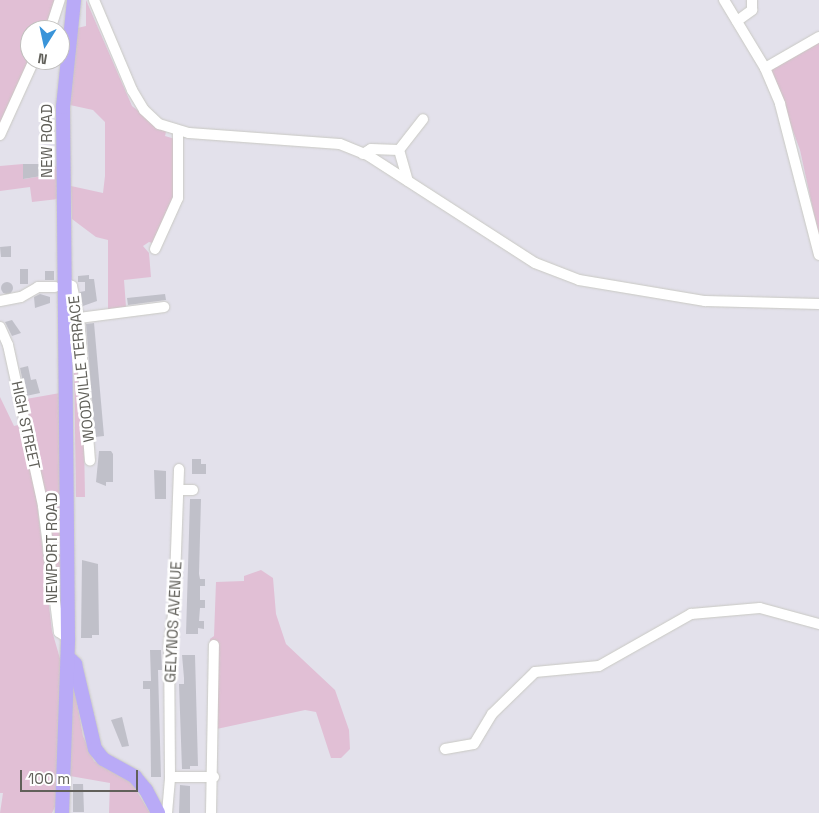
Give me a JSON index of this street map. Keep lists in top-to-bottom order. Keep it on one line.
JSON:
{"streets":{"main road":["NEW ROAD","NEWPORT ROAD"],"street":["WOODVILLE TERRACE","HIGH STREET","GELYNOS AVENUE"]},"crossings":[["NEW ROAD","WOODVILLE TERRACE"],["NEW ROAD","NEWPORT ROAD"],["WOODVILLE TERRACE","NEWPORT ROAD"],["HIGH STREET","NEWPORT ROAD"]],"scale_bar":"100 m","north":"bottom"}
